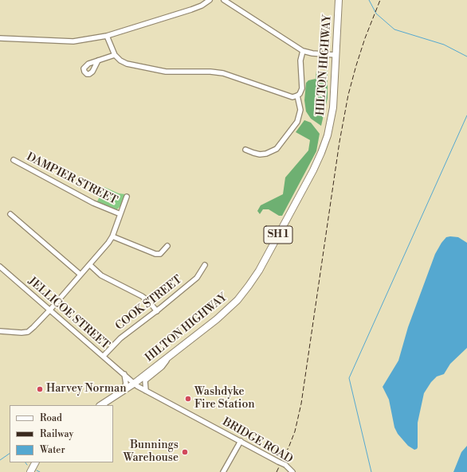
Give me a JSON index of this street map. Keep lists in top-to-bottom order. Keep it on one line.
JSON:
{"streets":{"highway":["HILTON HIGHWAY","SH 1"],"street":["DAMPIER STREET","COOK STREET","JELLICOE STREET","BRIDGE ROAD"]},"crossings":[["HILTON HIGHWAY","SH 1"],["HILTON HIGHWAY","JELLICOE STREET"],["HILTON HIGHWAY","BRIDGE ROAD"],["SH 1","JELLICOE STREET"],["SH 1","BRIDGE ROAD"],["COOK STREET","JELLICOE STREET"],["JELLICOE STREET","BRIDGE ROAD"]],"places":["Harvey Norman","Washdyke Fire Station","Bunnings Warehouse"],"legend":["Road","Railway","Water"]}
